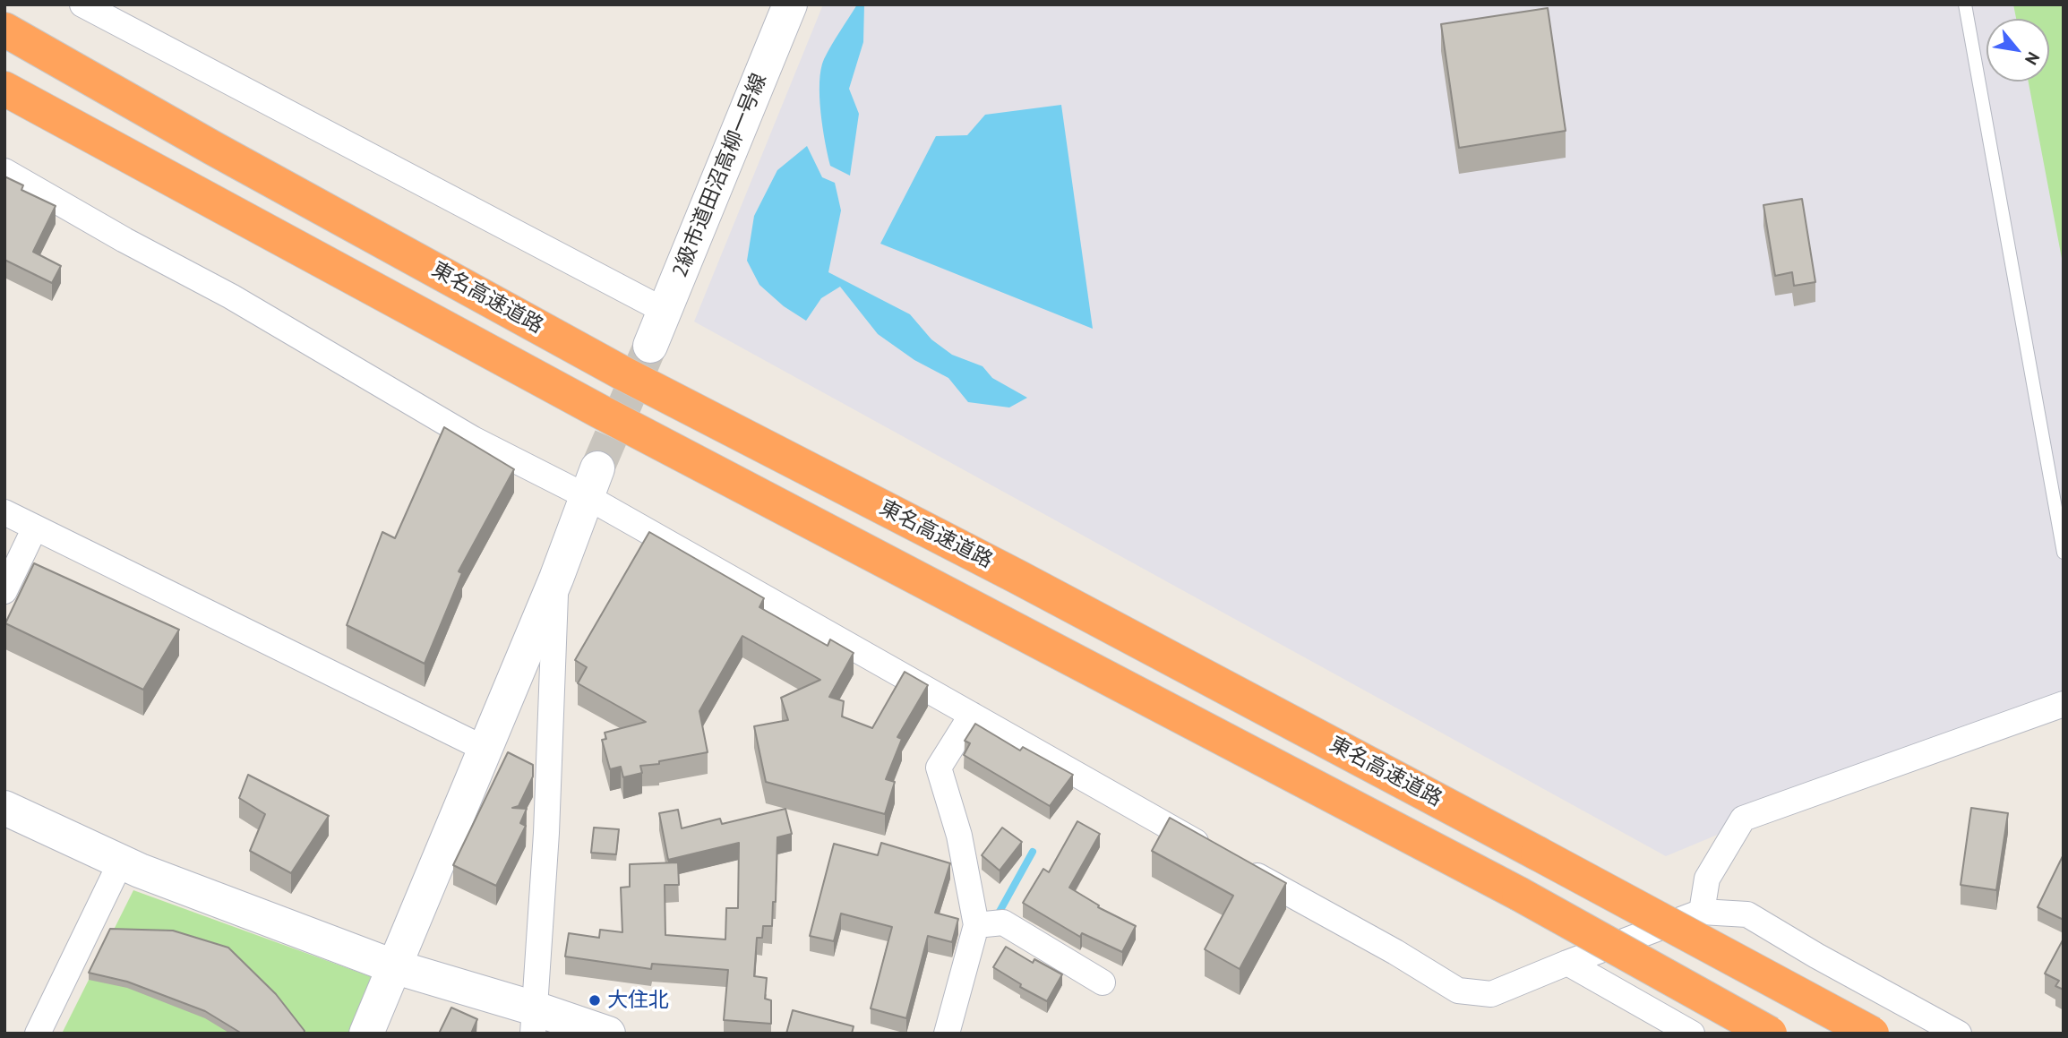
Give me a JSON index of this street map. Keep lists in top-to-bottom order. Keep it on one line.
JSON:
{"streets":{"highway":["東名高速道路"],"street":["2級市道田沼高柳一号線"]},"places":["大住北"],"north":"bottom right"}
